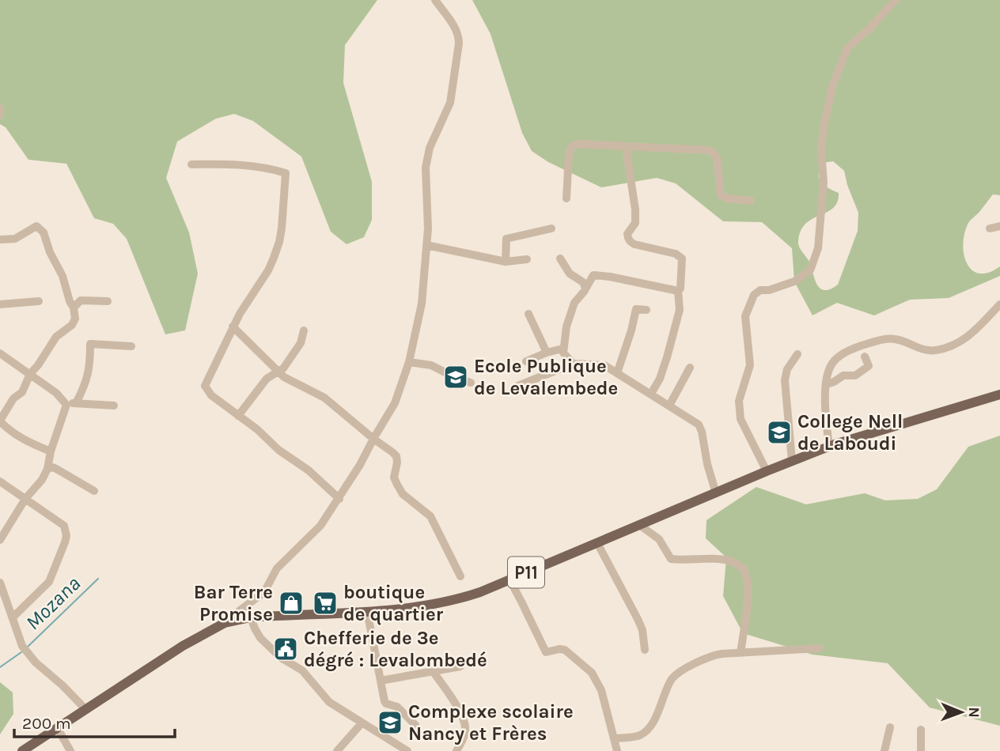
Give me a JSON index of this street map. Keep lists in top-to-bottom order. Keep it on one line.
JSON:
{"streets":{"main road":["P11"]},"water":["Mozana"],"places":{"school or university":["Ecole Publique de Levalembede","College Nell de Laboudi","Complexe scolaire Nancy et Frères"],"shop":["Bar Terre Promise"],"supermarket":["boutique de quartier"],"public building":["Chefferie de 3e dégré : Levalombedé"]},"scale_bar":"200 m","north":"right"}
